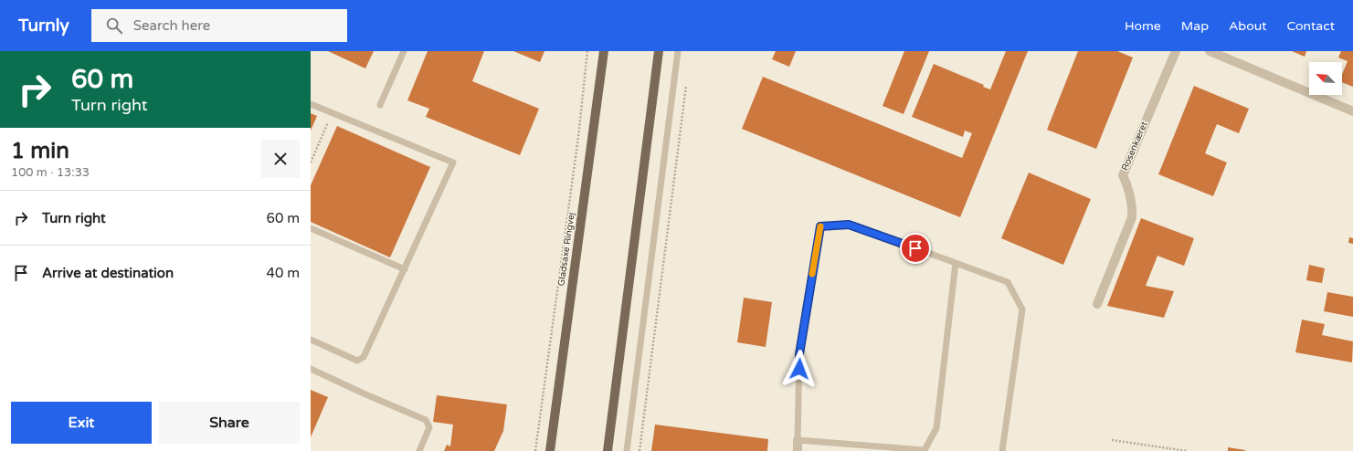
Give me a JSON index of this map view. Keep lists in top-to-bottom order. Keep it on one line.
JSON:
{"streets":{"main road":["Gladsaxe Ringvej"],"street":["Rosenkæret"]},"north":"top left","page":{"header":"Turnly","search":"Search here","nav":["Home","Map","About","Contact"],"turn":["60 m","Turn right"],"heading":["1 min","100 m · 13:33"],"list":[{"name":"Turn right","value":"60 m"},{"name":"Arrive at destination","value":"40 m"}],"buttons":["Exit","Share"]}}
